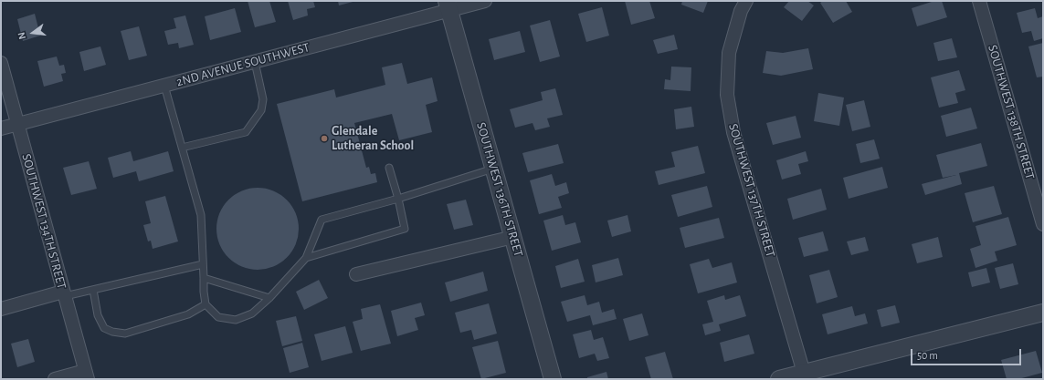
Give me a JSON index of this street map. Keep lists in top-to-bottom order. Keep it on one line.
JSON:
{"streets":{"street":["2ND AVENUE SOUTHWEST","SOUTHWEST 138TH STREET","SOUTHWEST 136TH STREET","SOUTHWEST 137TH STREET","SOUTHWEST 134TH STREET"]},"crossings":[["2ND AVENUE SOUTHWEST","SOUTHWEST 136TH STREET"],["2ND AVENUE SOUTHWEST","SOUTHWEST 134TH STREET"]],"places":["Glendale Lutheran School"],"scale_bar":"50 m","north":"left"}
